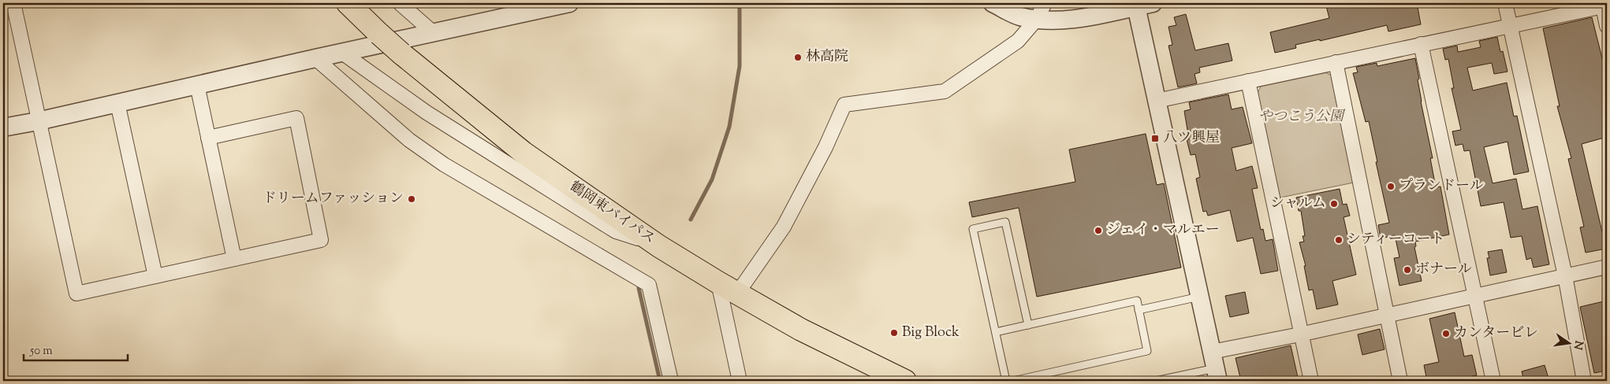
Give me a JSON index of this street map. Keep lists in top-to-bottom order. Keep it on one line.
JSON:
{"streets":{"highway":["鶴岡東バイパス"]},"parks":["やつこう公園"],"places":{"other":["林高院","プランドール","ドリームファッション","シャルム","ジェイ・マルエー","シティーコート","ボナール","Big Block","カンタービレ"],"transit":["八ツ興屋"]},"scale_bar":"50 m","north":"right"}
